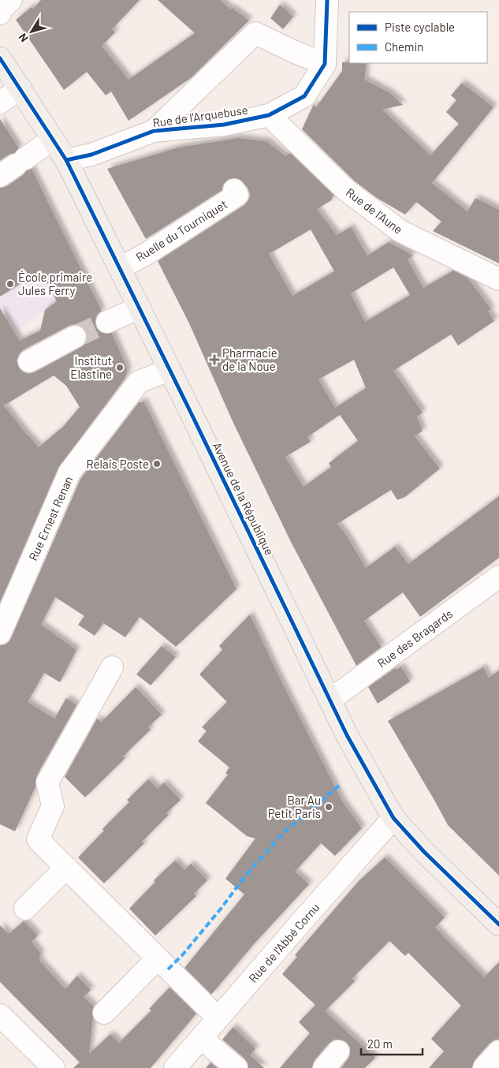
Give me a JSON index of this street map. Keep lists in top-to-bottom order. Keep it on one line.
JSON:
{"streets":{"main road":["Avenue de la République"],"street":["Rue de l'Arquebuse","Rue de l'Aune","Ruelle du Tourniquet","Rue Ernest Renan","Rue des Bragards","Rue de l'Abbé Cornu"]},"crossings":[["Rue de l'Arquebuse","Rue de l'Aune"],["Rue de l'Arquebuse","Avenue de la République"],["Ruelle du Tourniquet","Avenue de la République"],["Avenue de la République","Rue Ernest Renan"],["Avenue de la République","Rue des Bragards"],["Avenue de la République","Rue de l'Abbé Cornu"]],"places":{"other":["École primaire Jules Ferry","Institut Elastine","Relais Poste","Bar Au Petit Paris"],"health":["Pharmacie de la Noue"]},"legend":["Piste cyclable","Chemin"],"scale_bar":"20 m","north":"bottom left"}
